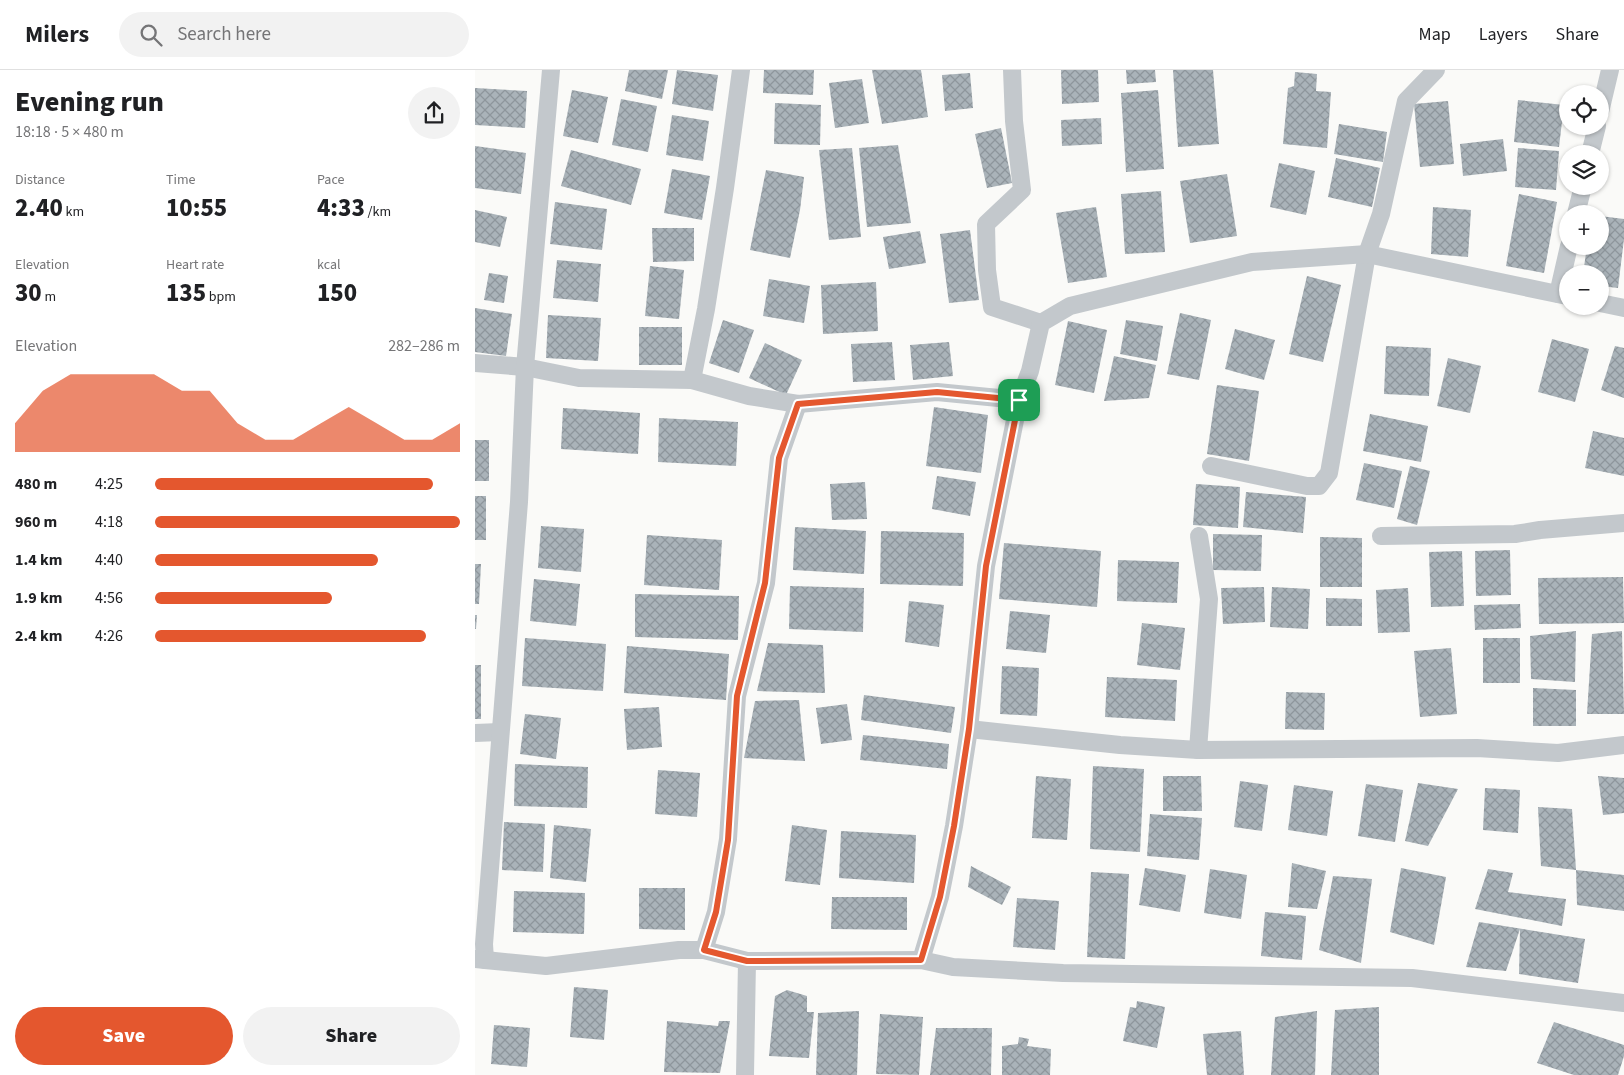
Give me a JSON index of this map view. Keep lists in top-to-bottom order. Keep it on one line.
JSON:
{"page":{"header":"Milers","search":"Search here","nav":["Map","Layers","Share"],"heading":["Evening run","18:18 · 5 × 480 m"],"map_buttons":["+","−"],"stats":[["Distance","2.40 km"],["Time","10:55"],["Pace","4:33 /km"],["Elevation","30 m"],["Heart rate","135 bpm"],["kcal","150"]],"chart":["Elevation","282–286 m"],"list":[{"name":"480 m","note":"4:25"},{"name":"960 m","note":"4:18"},{"name":"1.4 km","note":"4:40"},{"name":"1.9 km","note":"4:56"},{"name":"2.4 km","note":"4:26"}],"buttons":["Save","Share"]}}
